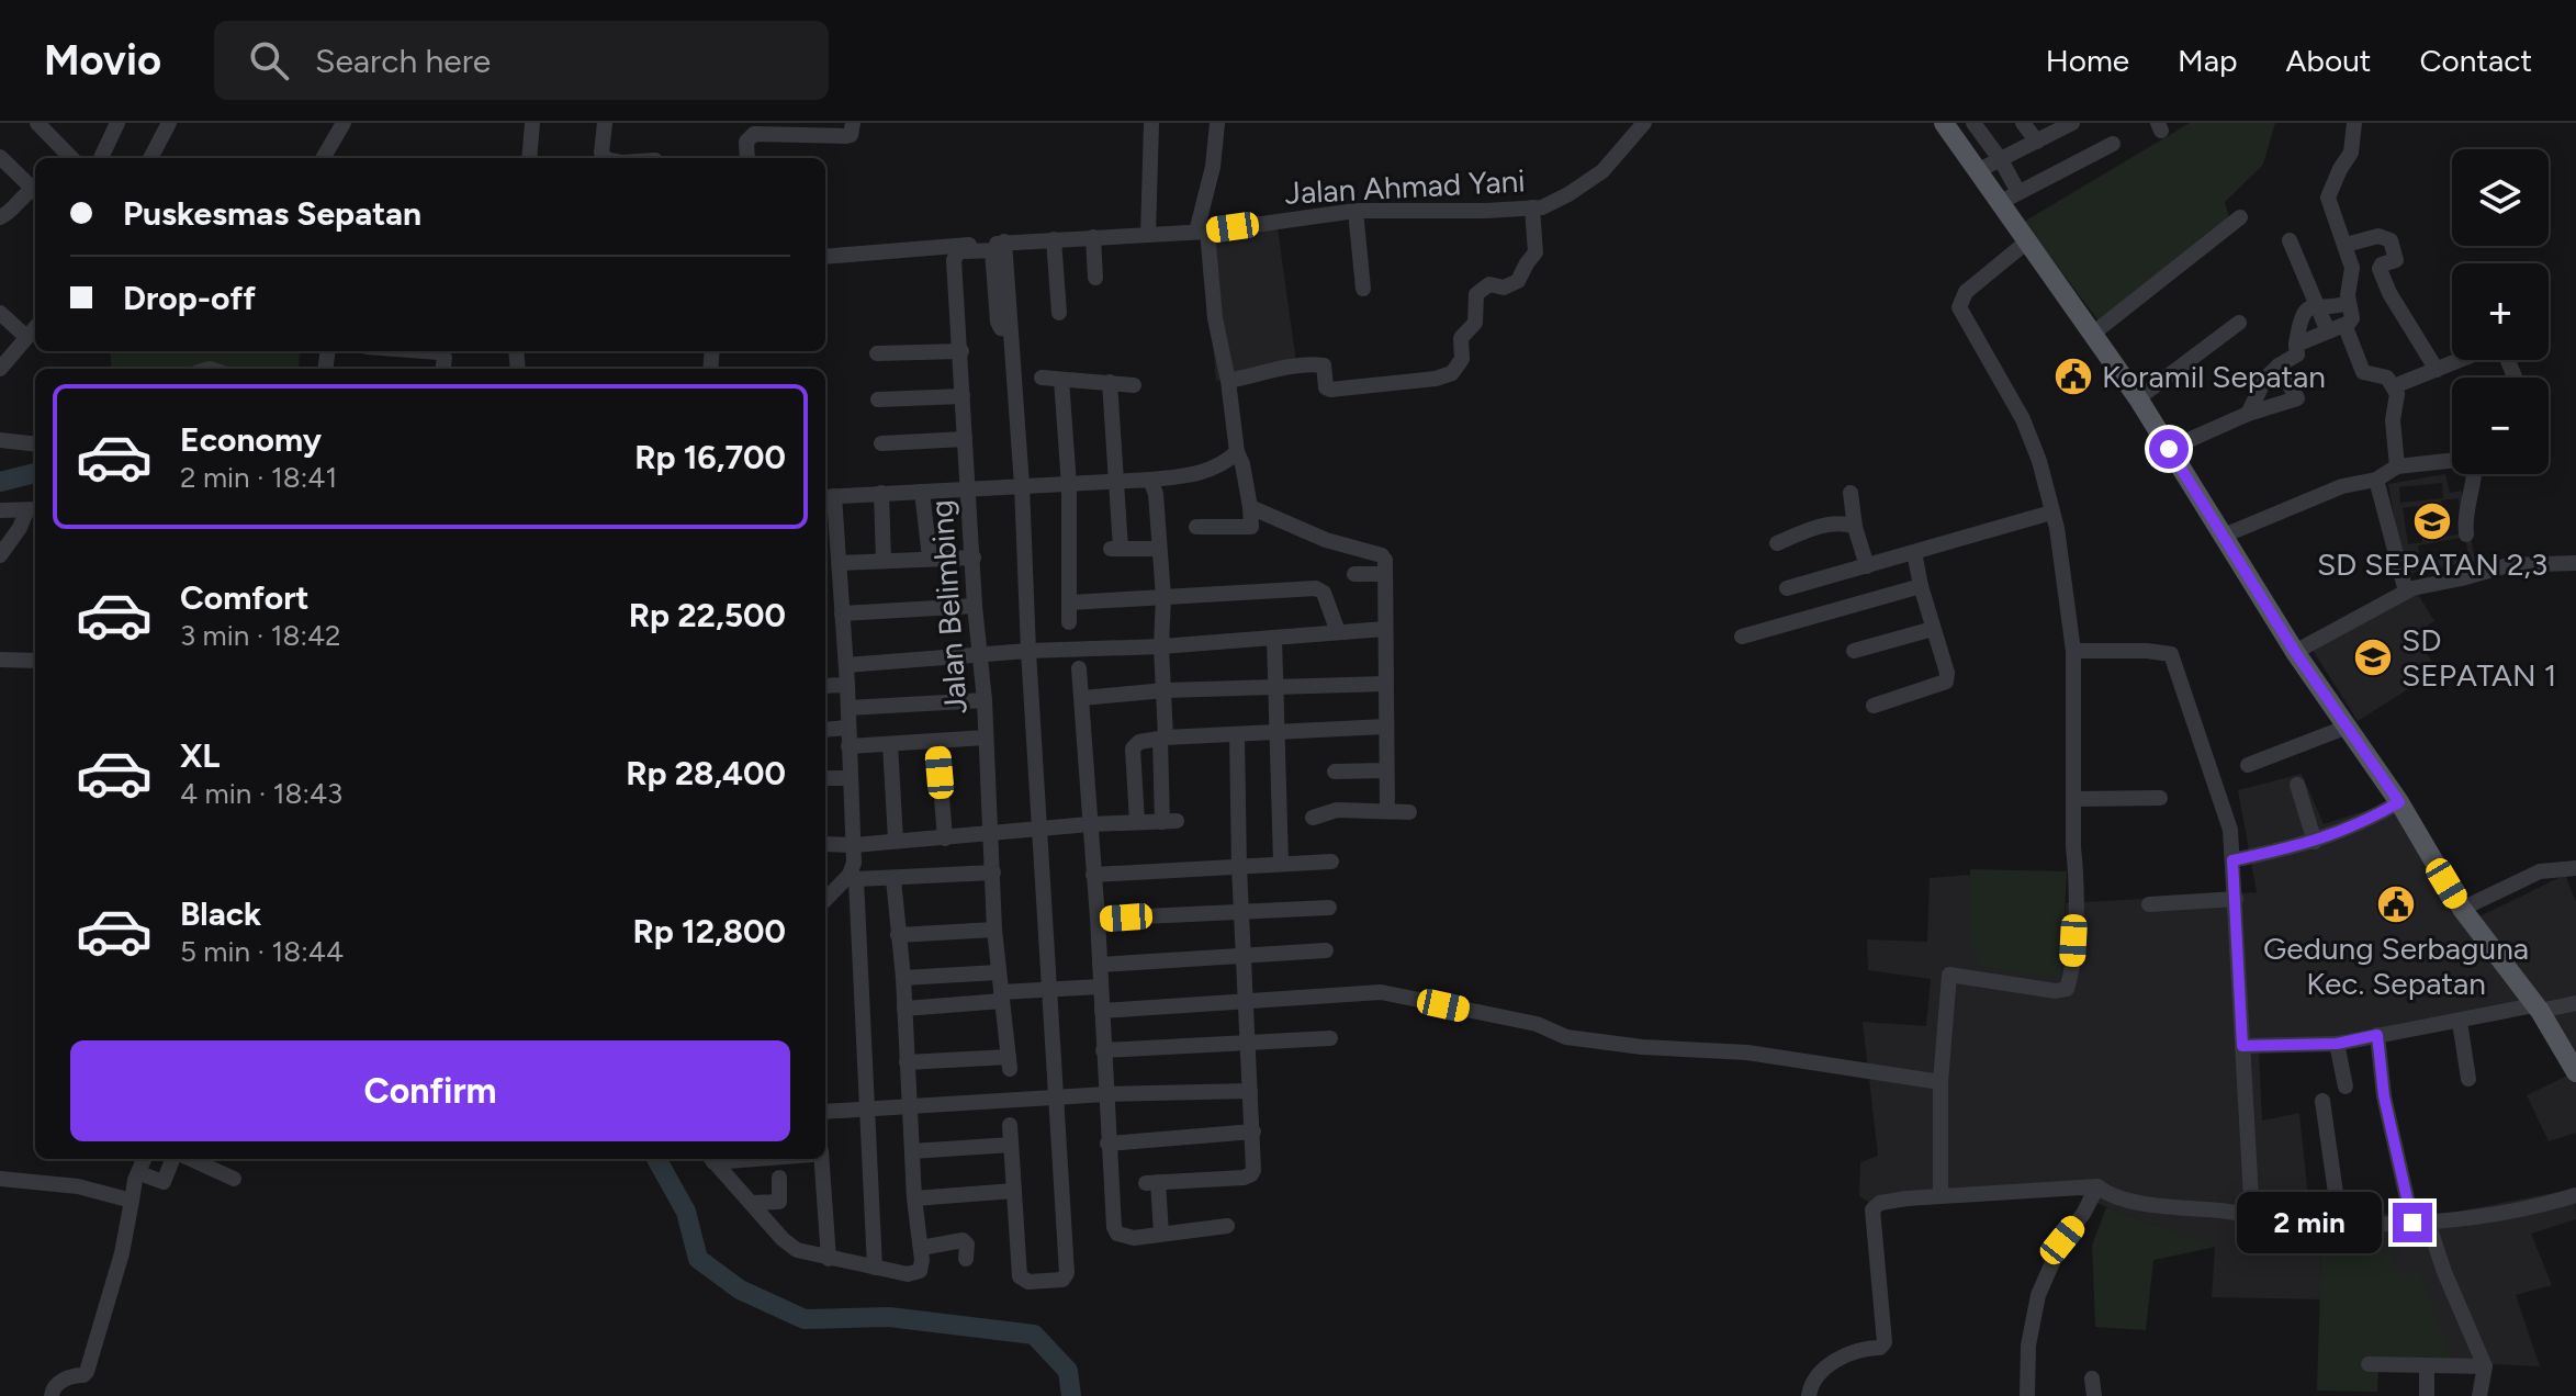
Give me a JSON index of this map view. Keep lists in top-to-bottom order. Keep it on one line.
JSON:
{"streets":{"street":["Jalan Ahmad Yani","Jalan Belimbing"]},"crossings":[["Jalan Ahmad Yani","Jalan Belimbing"]],"places":{"public building":["Koramil Sepatan","Gedung Serbaguna Kec. Sepatan"],"school or university":["SD SEPATAN 2,3","SD SEPATAN 1"]},"page":{"header":"Movio","search":"Search here","nav":["Home","Map","About","Contact"],"map_buttons":["+","−"],"banner":["Puskesmas Sepatan","Drop-off"],"list":[{"name":"Economy","note":"2 min · 18:41","value":"Rp 16,700"},{"name":"Comfort","note":"3 min · 18:42","value":"Rp 22,500"},{"name":"XL","note":"4 min · 18:43","value":"Rp 28,400"},{"name":"Black","note":"5 min · 18:44","value":"Rp 12,800"}],"buttons":"Confirm","bubble":"2 min"}}
